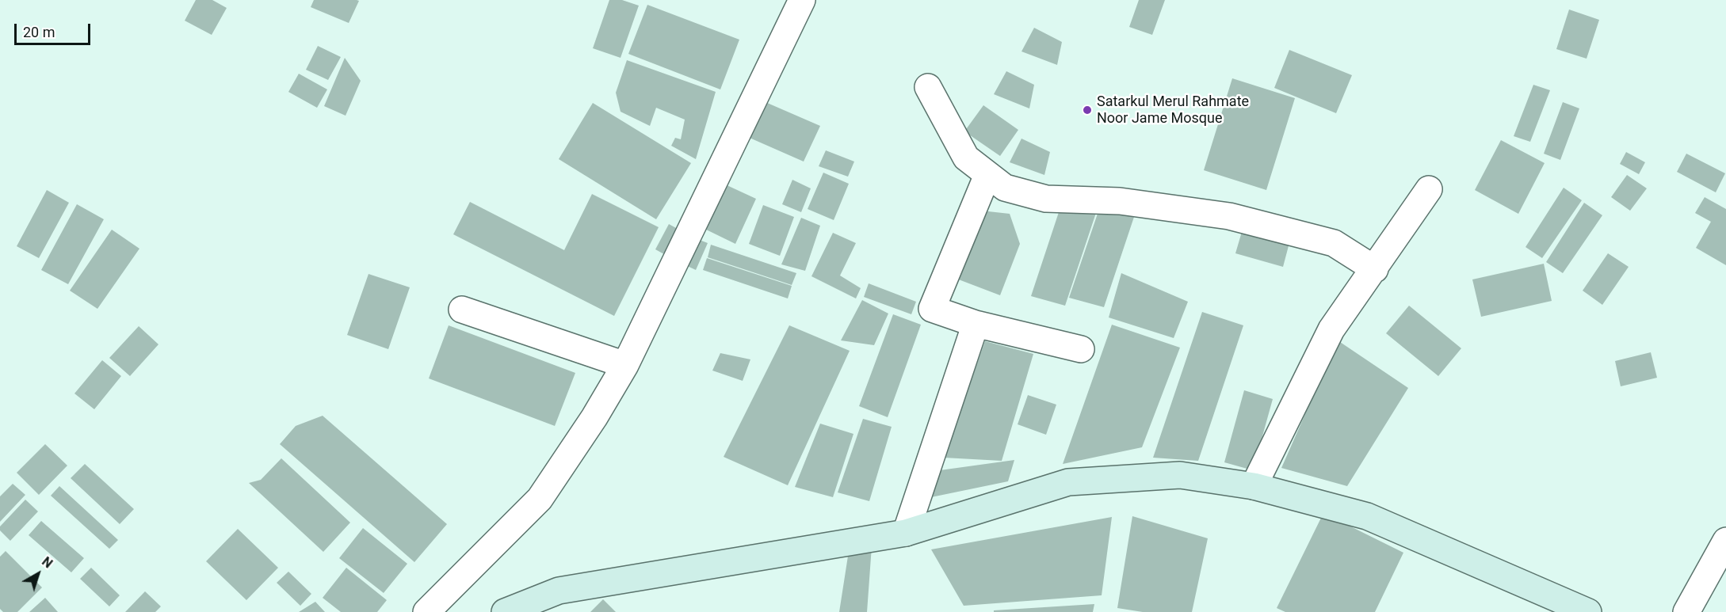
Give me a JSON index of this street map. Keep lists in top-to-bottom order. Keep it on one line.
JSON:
{"places":["Satarkul Merul Rahmate Noor Jame Mosque"],"scale_bar":"20 m","north":"top right"}
